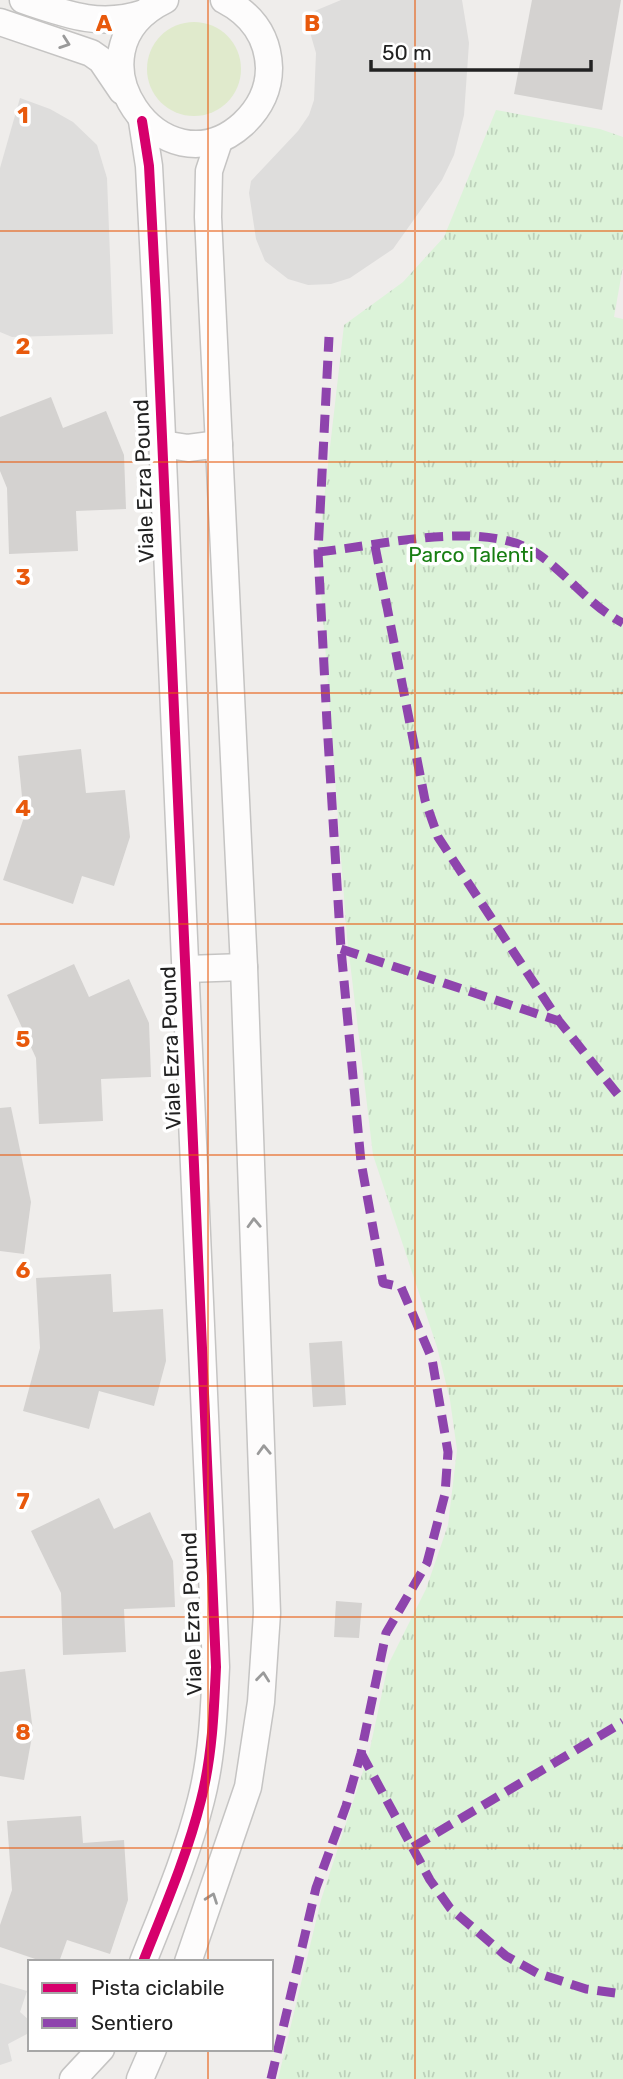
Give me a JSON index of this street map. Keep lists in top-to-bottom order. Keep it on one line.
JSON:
{"streets":{"street":["Viale Ezra Pound"]},"parks":["Parco Talenti"],"legend":["Pista ciclabile","Sentiero"],"scale_bar":"50 m","grid":{"columns":["A","B"],"rows":["1","2","3","4","5","6","7","8"]}}
